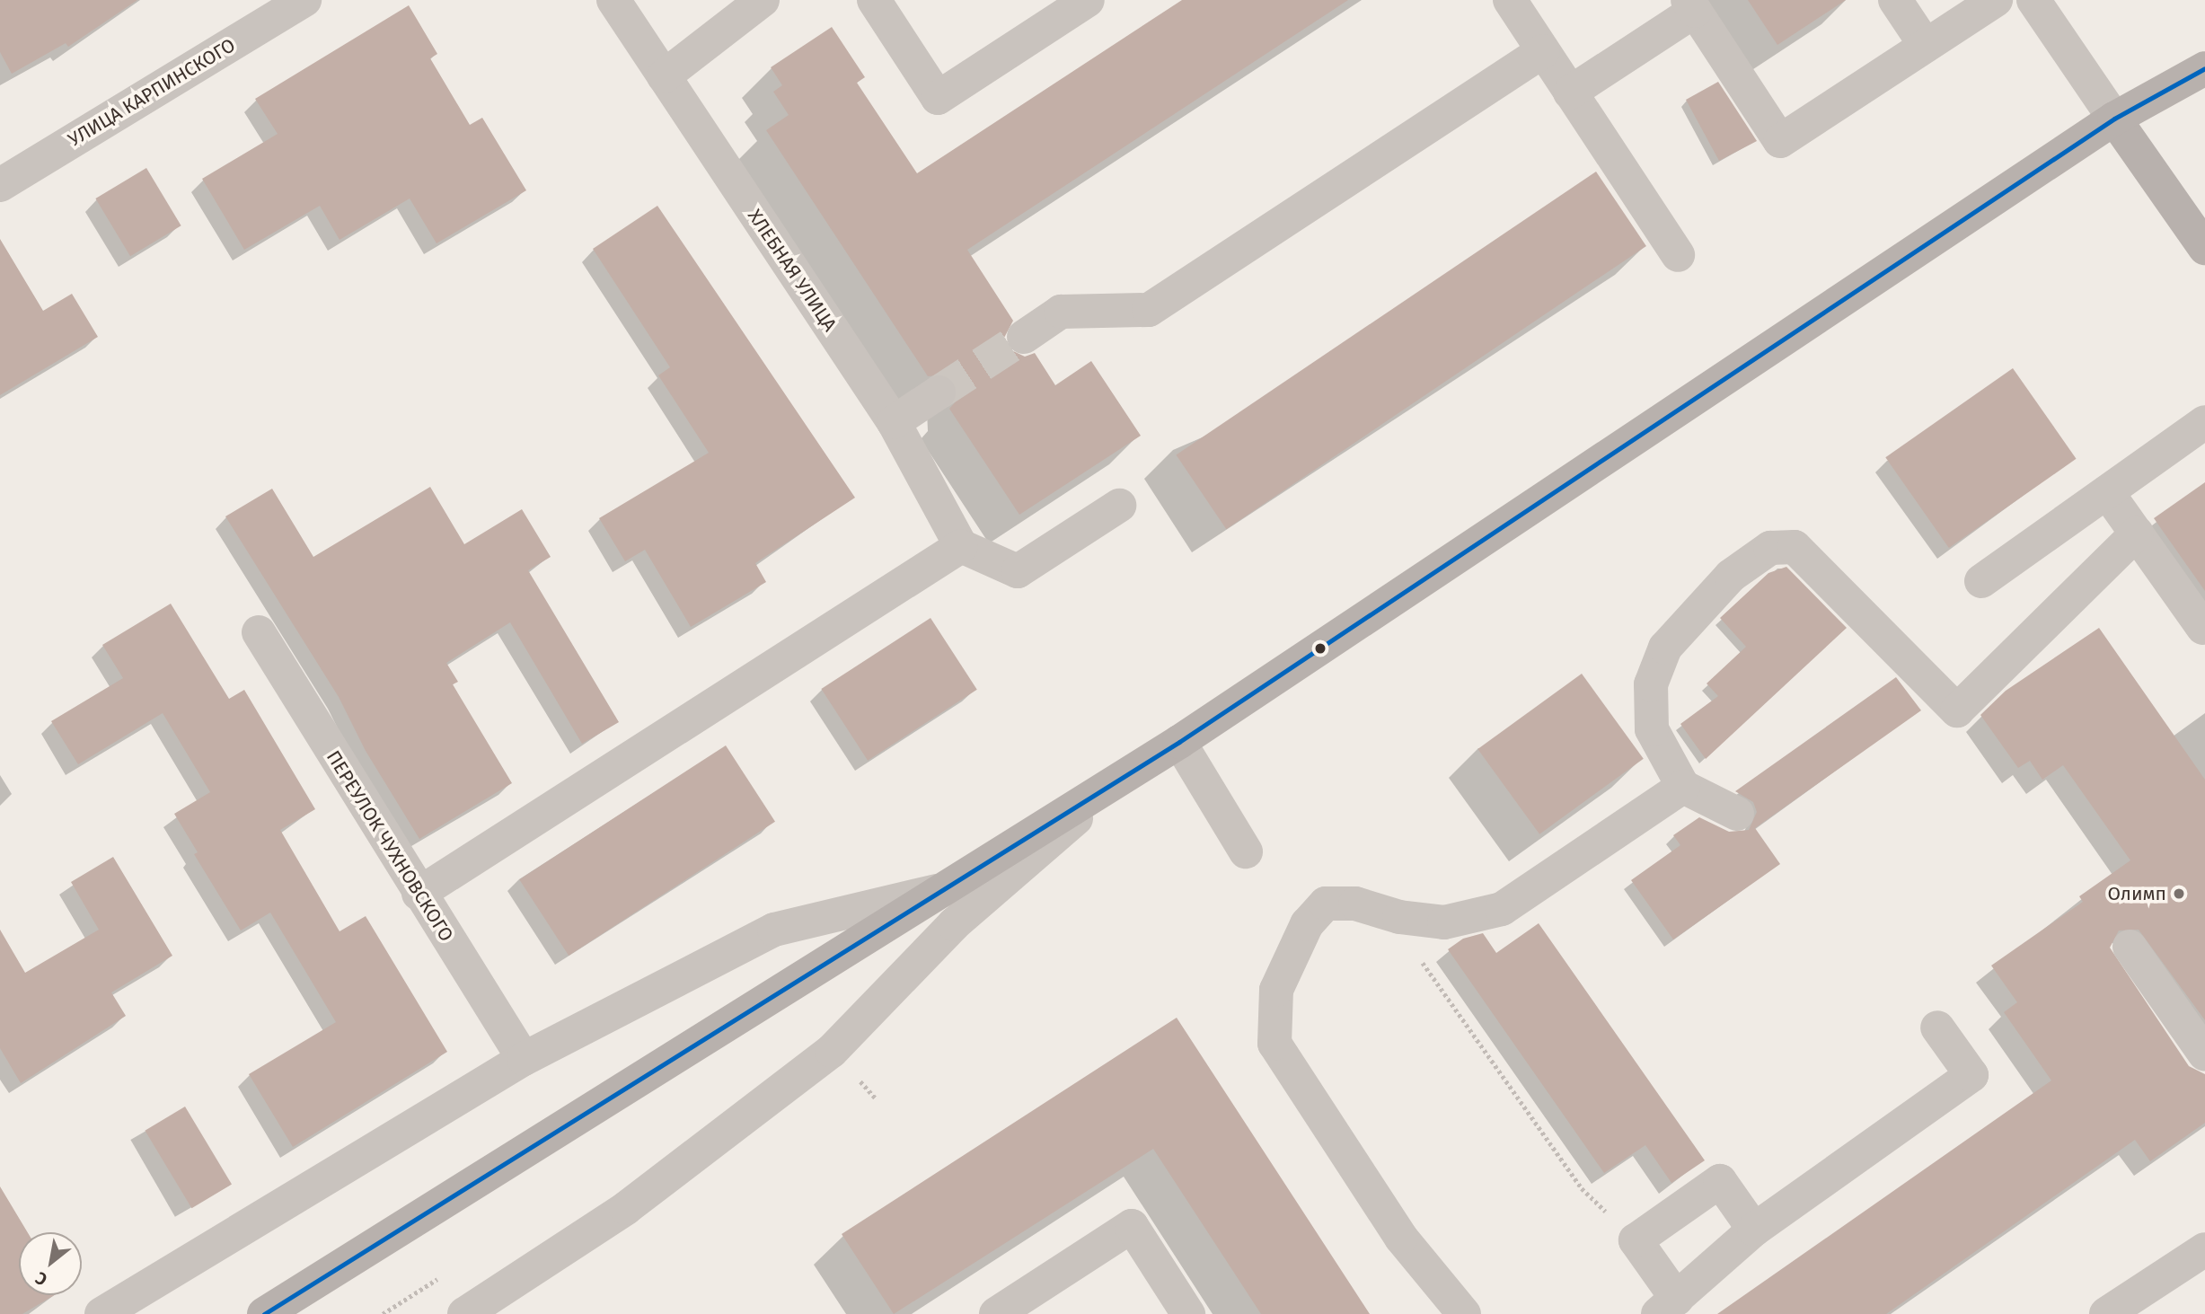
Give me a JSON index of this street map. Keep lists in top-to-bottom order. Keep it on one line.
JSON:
{"streets":{"street":["УЛИЦА КАРПИНСКОГО","ХЛЕБНАЯ УЛИЦА","ПЕРЕУЛОК ЧУХНОВСКОГО"]},"places":["Олимп"],"north":"bottom left"}
